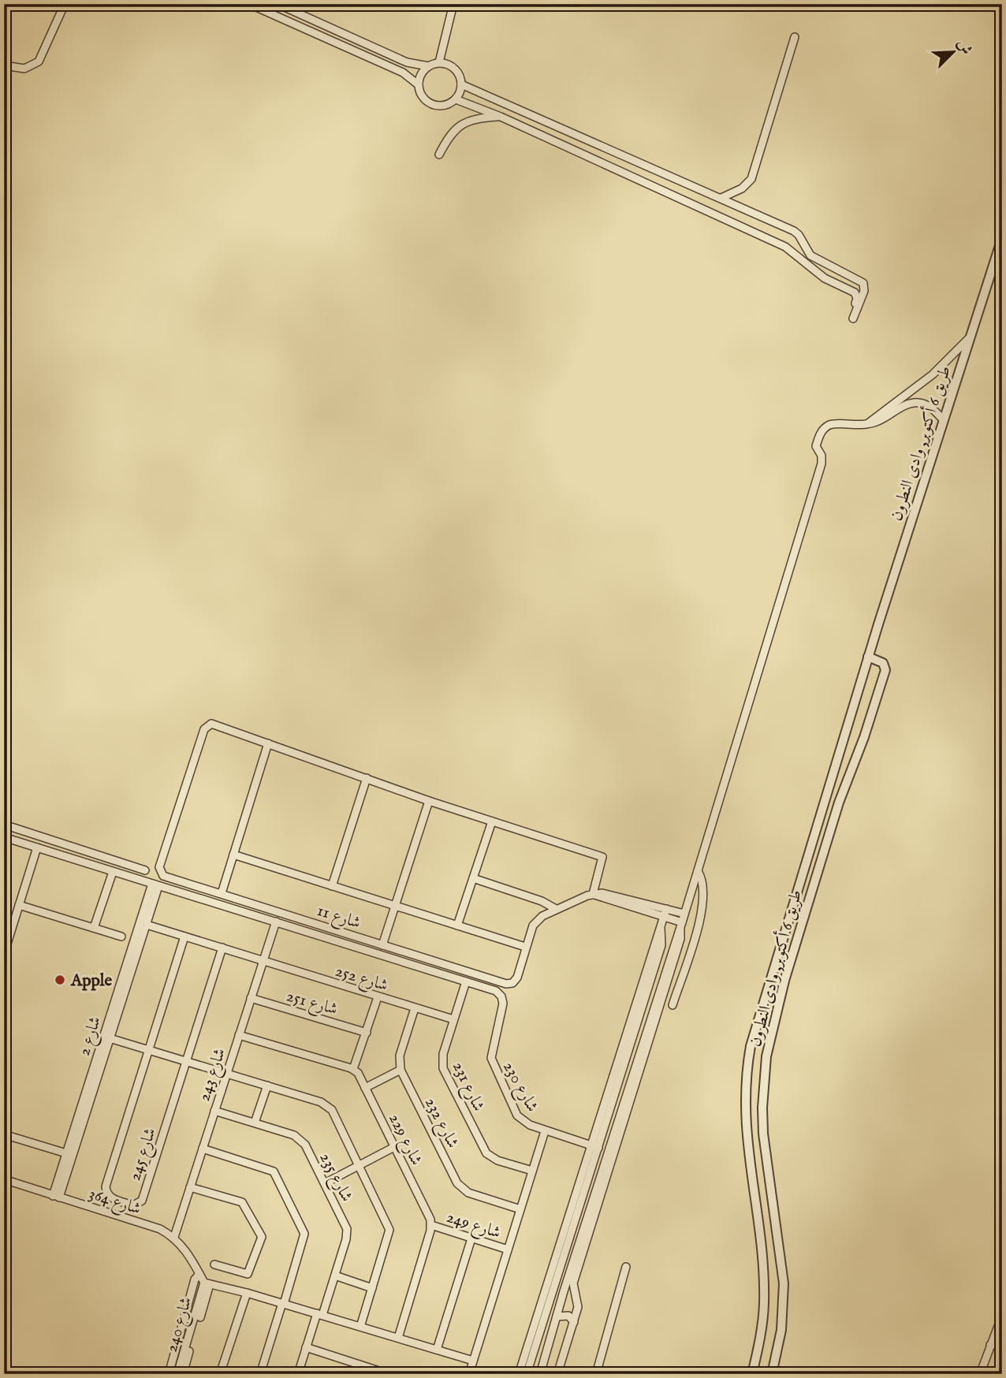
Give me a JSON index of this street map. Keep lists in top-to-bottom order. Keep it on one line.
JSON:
{"streets":{"street":["طريق 6 أكتوبر, وادى النطرون","شارع 11","شارع 252","شارع 251","شارع 2","شارع 243","شارع 231","شارع 230","شارع 232","شارع 229","شارع 245","شارع 235","شارع 364","شارع 249","شارع 240"]},"crossings":[["شارع 11","شارع 2"],["شارع 11","شارع 243"],["شارع 11","شارع 231"],["شارع 11","شارع 230"],["شارع 252","شارع 2"],["شارع 252","شارع 243"],["شارع 252","شارع 231"],["شارع 252","شارع 245"],["شارع 251","شارع 243"],["شارع 2","شارع 364"],["شارع 243","شارع 235"],["شارع 243","شارع 364"],["شارع 229","شارع 249"],["شارع 364","شارع 240"]],"places":["Apple"],"north":"top right"}
